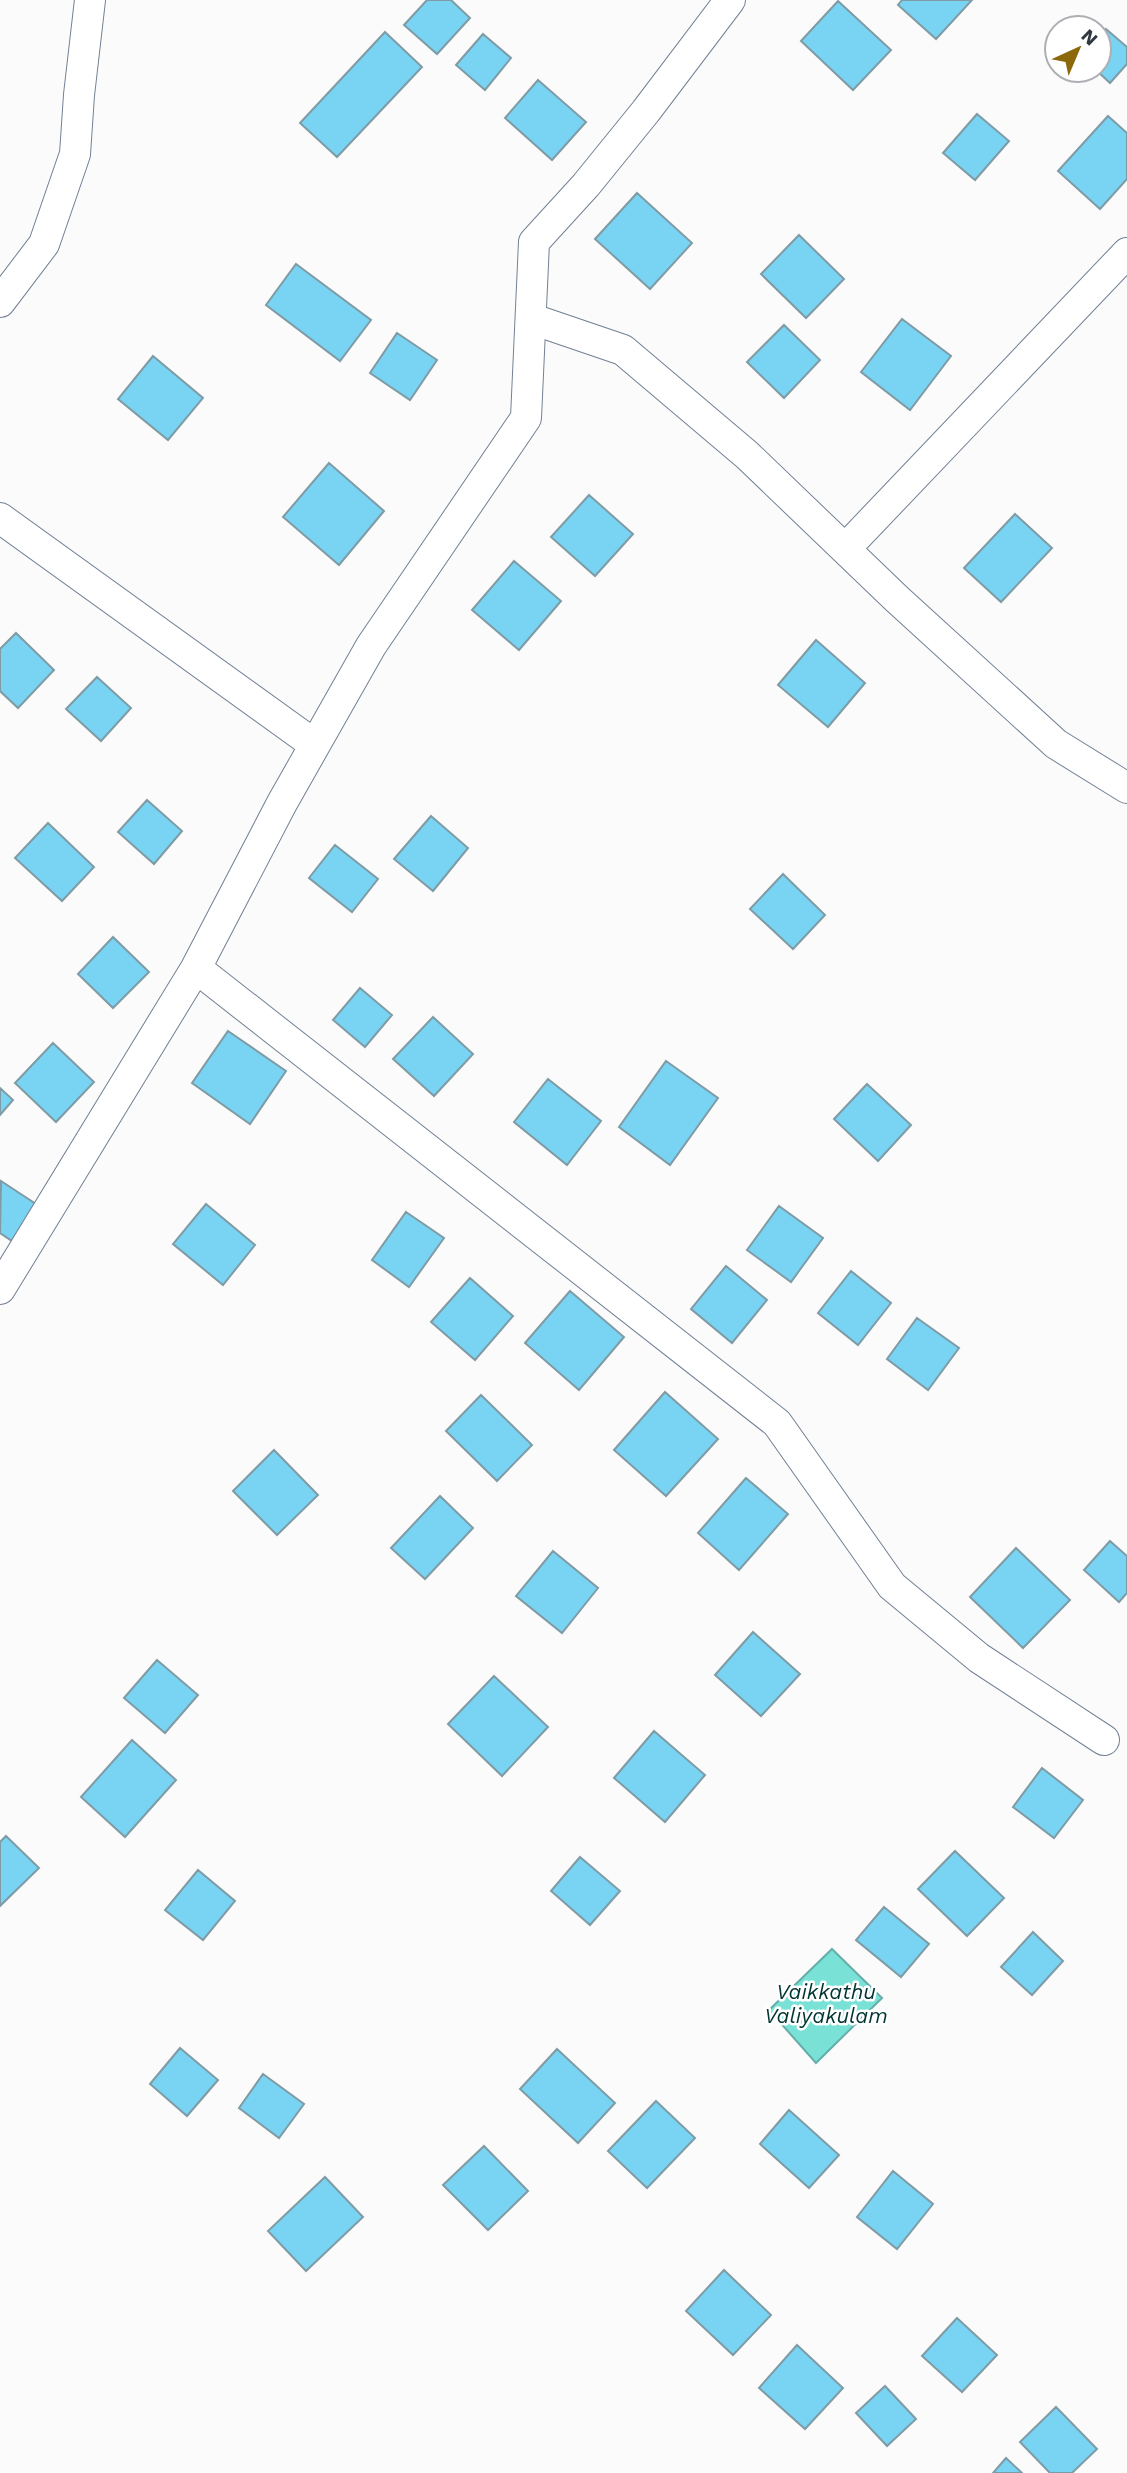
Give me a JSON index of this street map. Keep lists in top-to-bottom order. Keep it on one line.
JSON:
{"water":["Vaikkathu Valiyakulam"],"north":"top right"}
